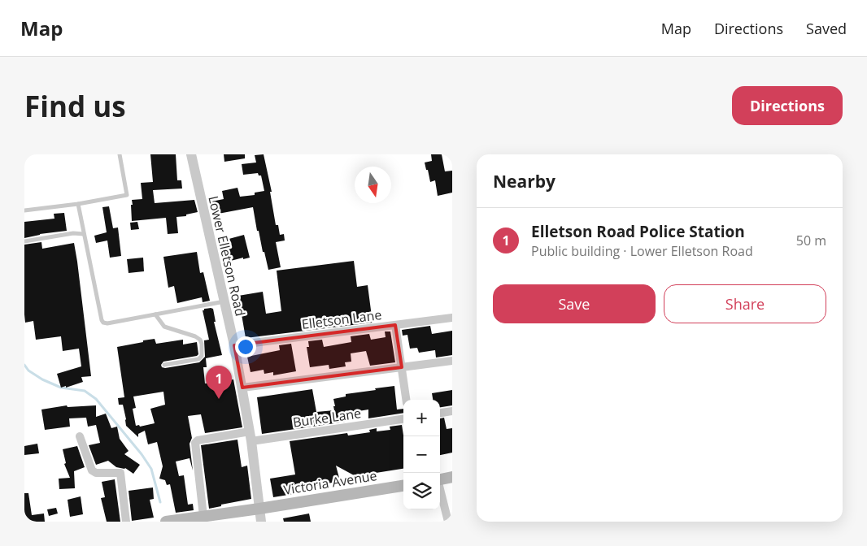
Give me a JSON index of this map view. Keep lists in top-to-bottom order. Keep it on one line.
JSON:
{"streets":{"main road":["Victoria Avenue"],"street":["Lower Elletson Road","Elletson Lane","Burke Lane"]},"crossings":[["Lower Elletson Road","Elletson Lane"],["Lower Elletson Road","Burke Lane"],["Lower Elletson Road","Victoria Avenue"],["Burke Lane","Victoria Avenue"]],"north":"bottom","page":{"header":"Map","nav":["Map","Directions","Saved"],"buttons":["Directions",["Save","Share"]],"title":"Find us","heading":"Nearby","list":[{"mark":"1","name":"Elletson Road Police Station","note":"Public building · Lower Elletson Road","value":"50 m"}],"pins":"1","map_buttons":["+","−"]}}
